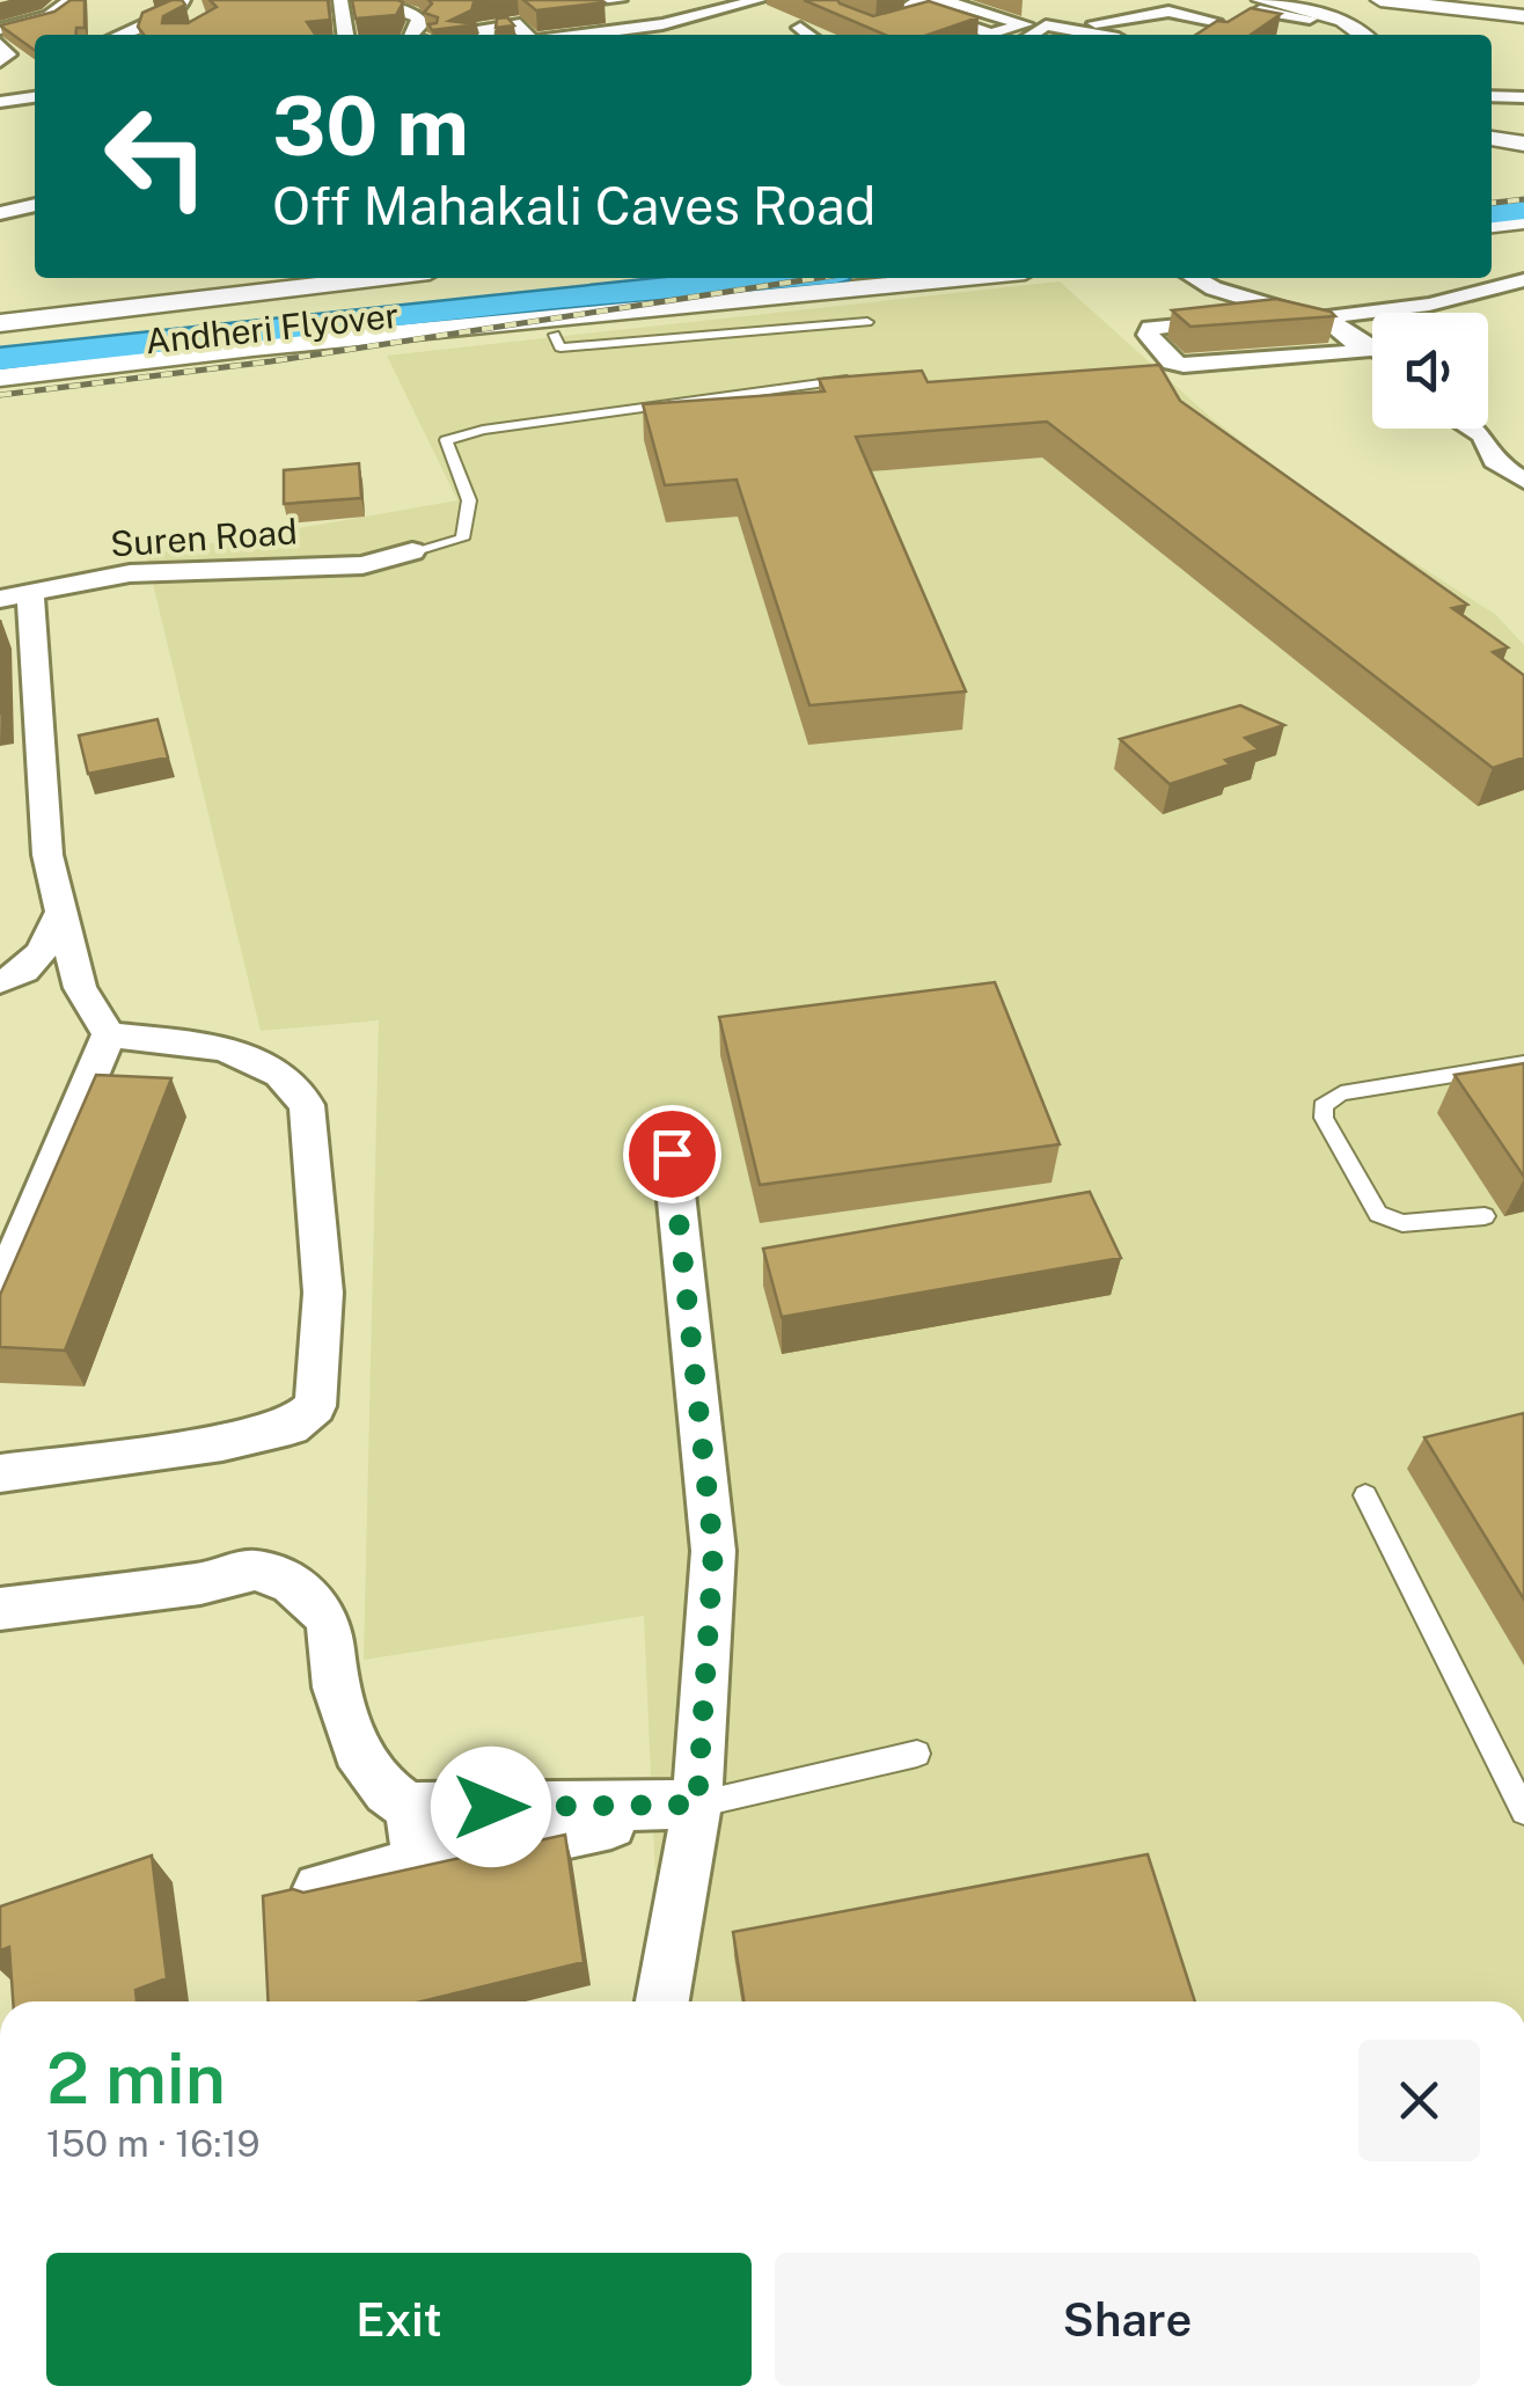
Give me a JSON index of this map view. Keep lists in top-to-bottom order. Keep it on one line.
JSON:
{"streets":{"highway":["Andheri Flyover"],"street":["Suren Road"]},"page":{"turn":["30 m","Off Mahakali Caves Road"],"heading":["2 min","150 m · 16:19"],"buttons":["Exit","Share"]}}
